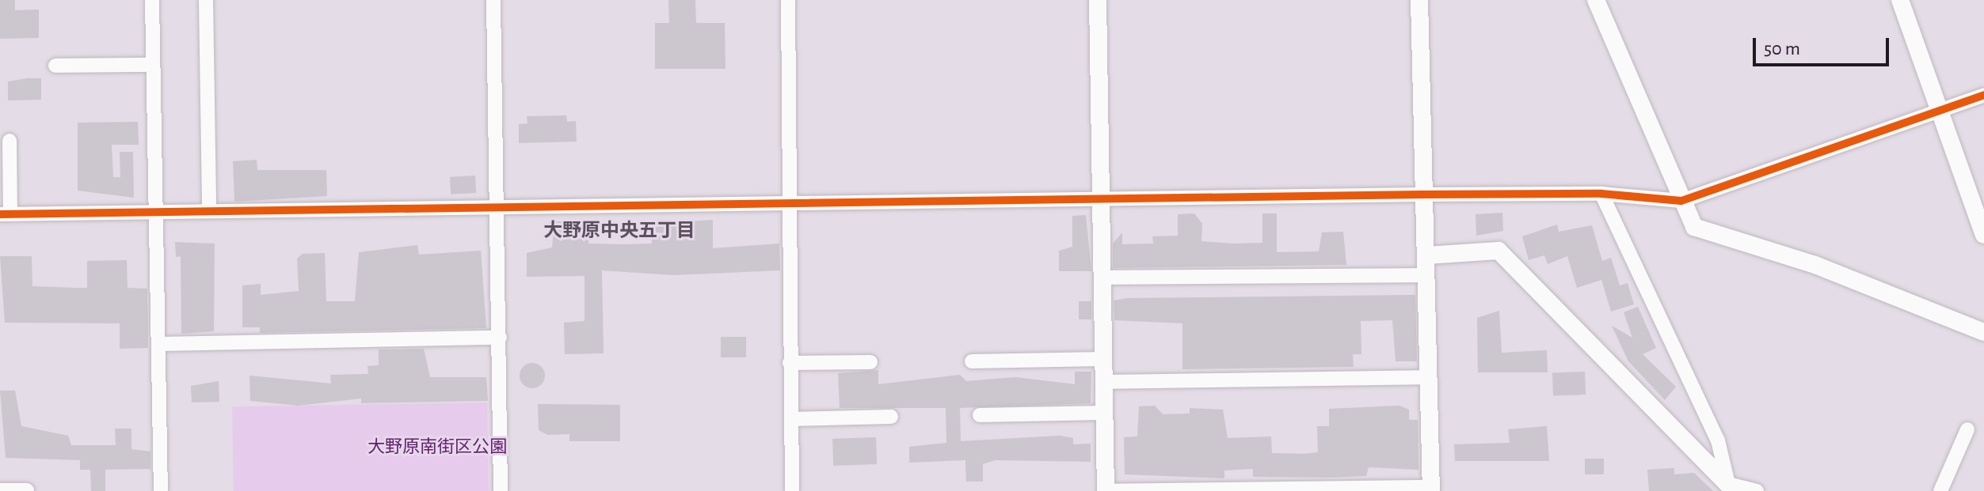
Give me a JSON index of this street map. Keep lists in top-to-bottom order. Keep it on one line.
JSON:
{"districts":["大野原中央五丁目"],"parks":["大野原南街区公園"],"scale_bar":"50 m"}
